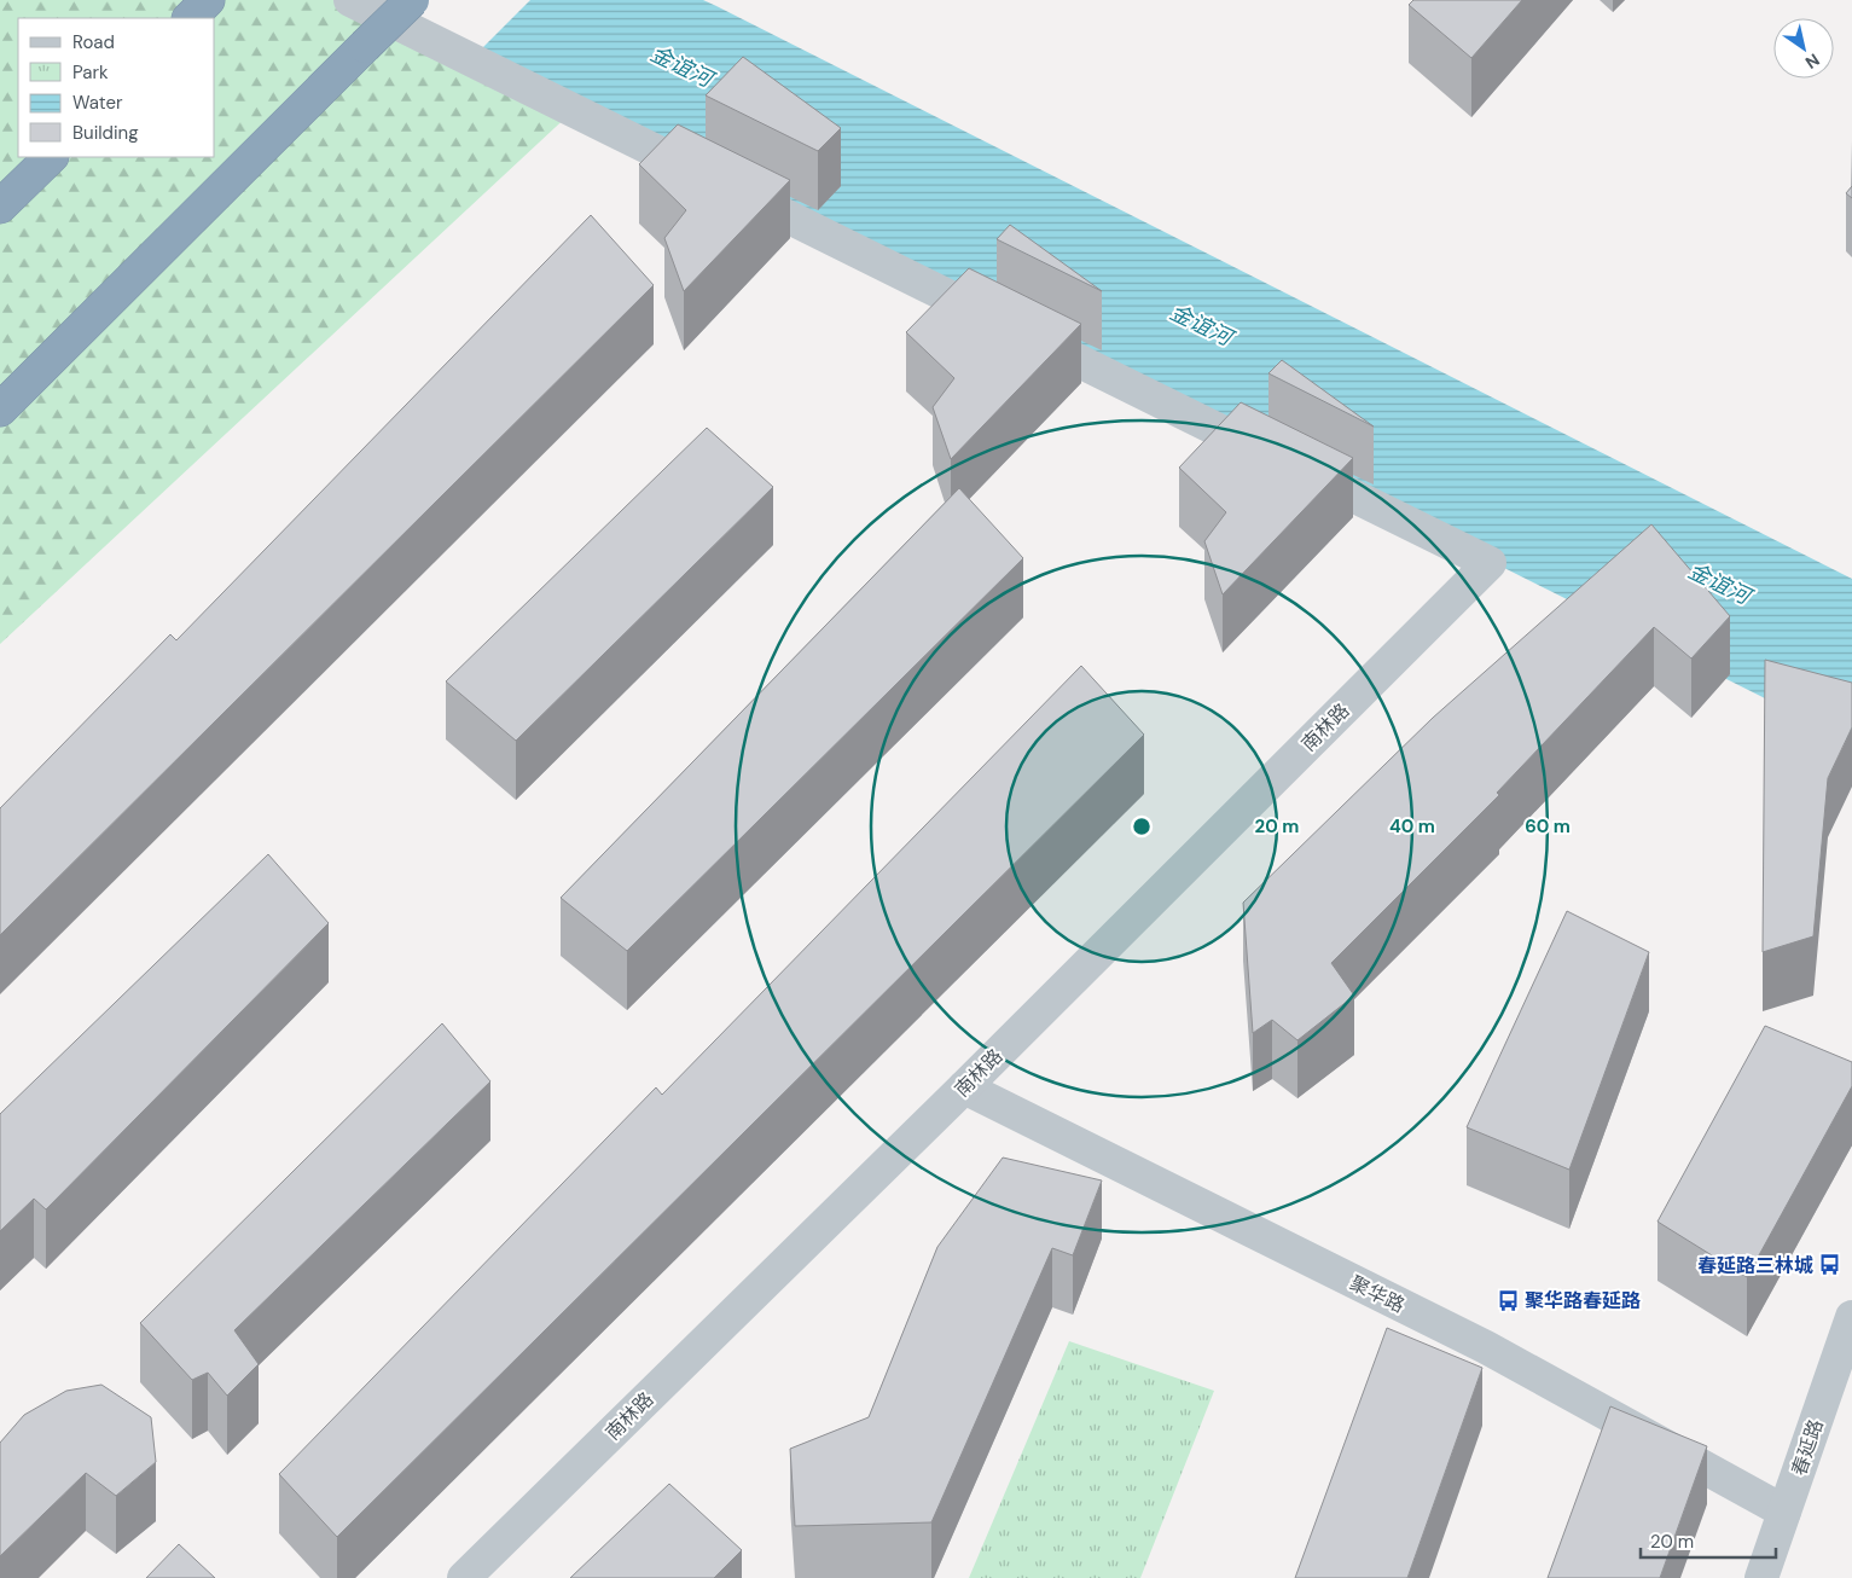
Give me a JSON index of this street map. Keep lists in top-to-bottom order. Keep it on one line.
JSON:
{"streets":{"street":["南林路","聚华路","春延路"]},"crossings":[["南林路","聚华路"],["聚华路","春延路"]],"water":["金谊河"],"places":{"bus stop":["春延路三林城","聚华路春延路"]},"legend":["Road","Park","Water","Building"],"scale_bar":"20 m","north":"bottom right","rings":["20 m","40 m","60 m"]}
